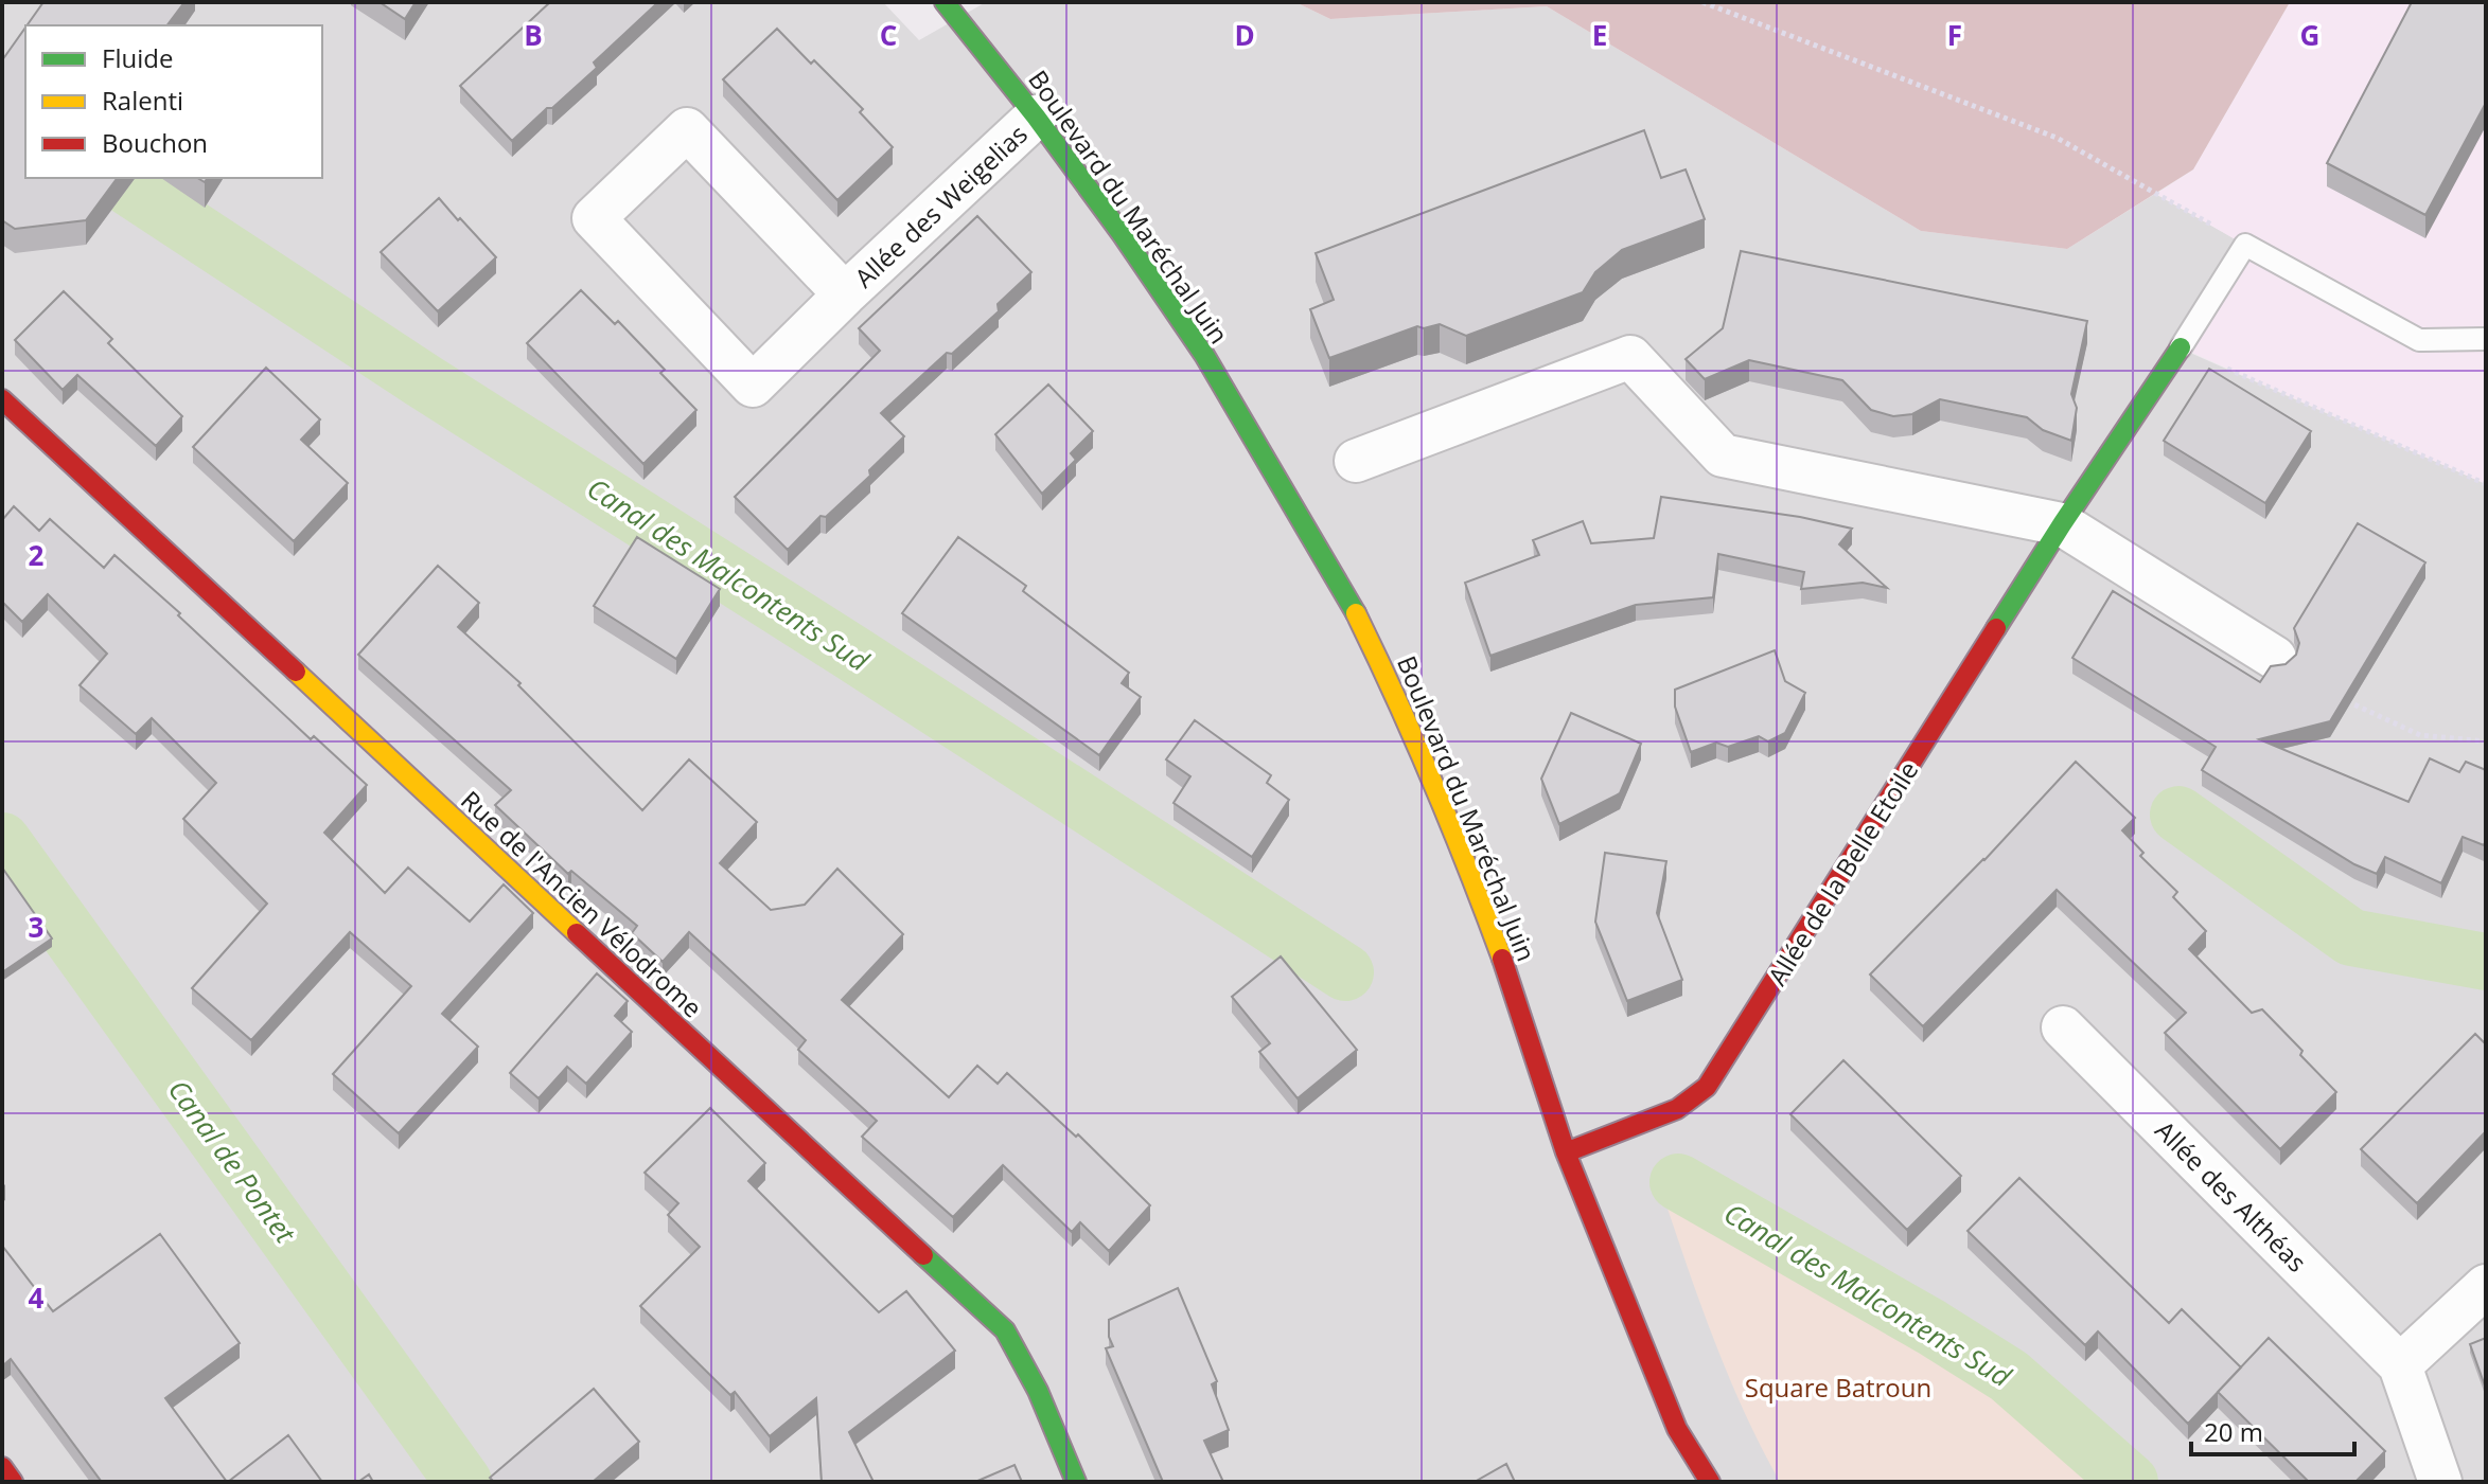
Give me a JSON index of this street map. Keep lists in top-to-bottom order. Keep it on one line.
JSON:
{"streets":{"street":["Allée des Weigelias","Boulevard du Maréchal Juin","Allée de la Belle Etoile","Rue de l'Ancien Vélodrome","Allée des Althéas"]},"crossings":[["Allée des Weigelias","Boulevard du Maréchal Juin"],["Boulevard du Maréchal Juin","Allée de la Belle Etoile"]],"water":["Canal des Malcontents Sud","Canal de Pontet"],"parks":["Square Batroun"],"legend":["Fluide","Ralenti","Bouchon"],"scale_bar":"20 m","grid":{"columns":["B","C","D","E","F","G"],"rows":["2","3","4"]}}
